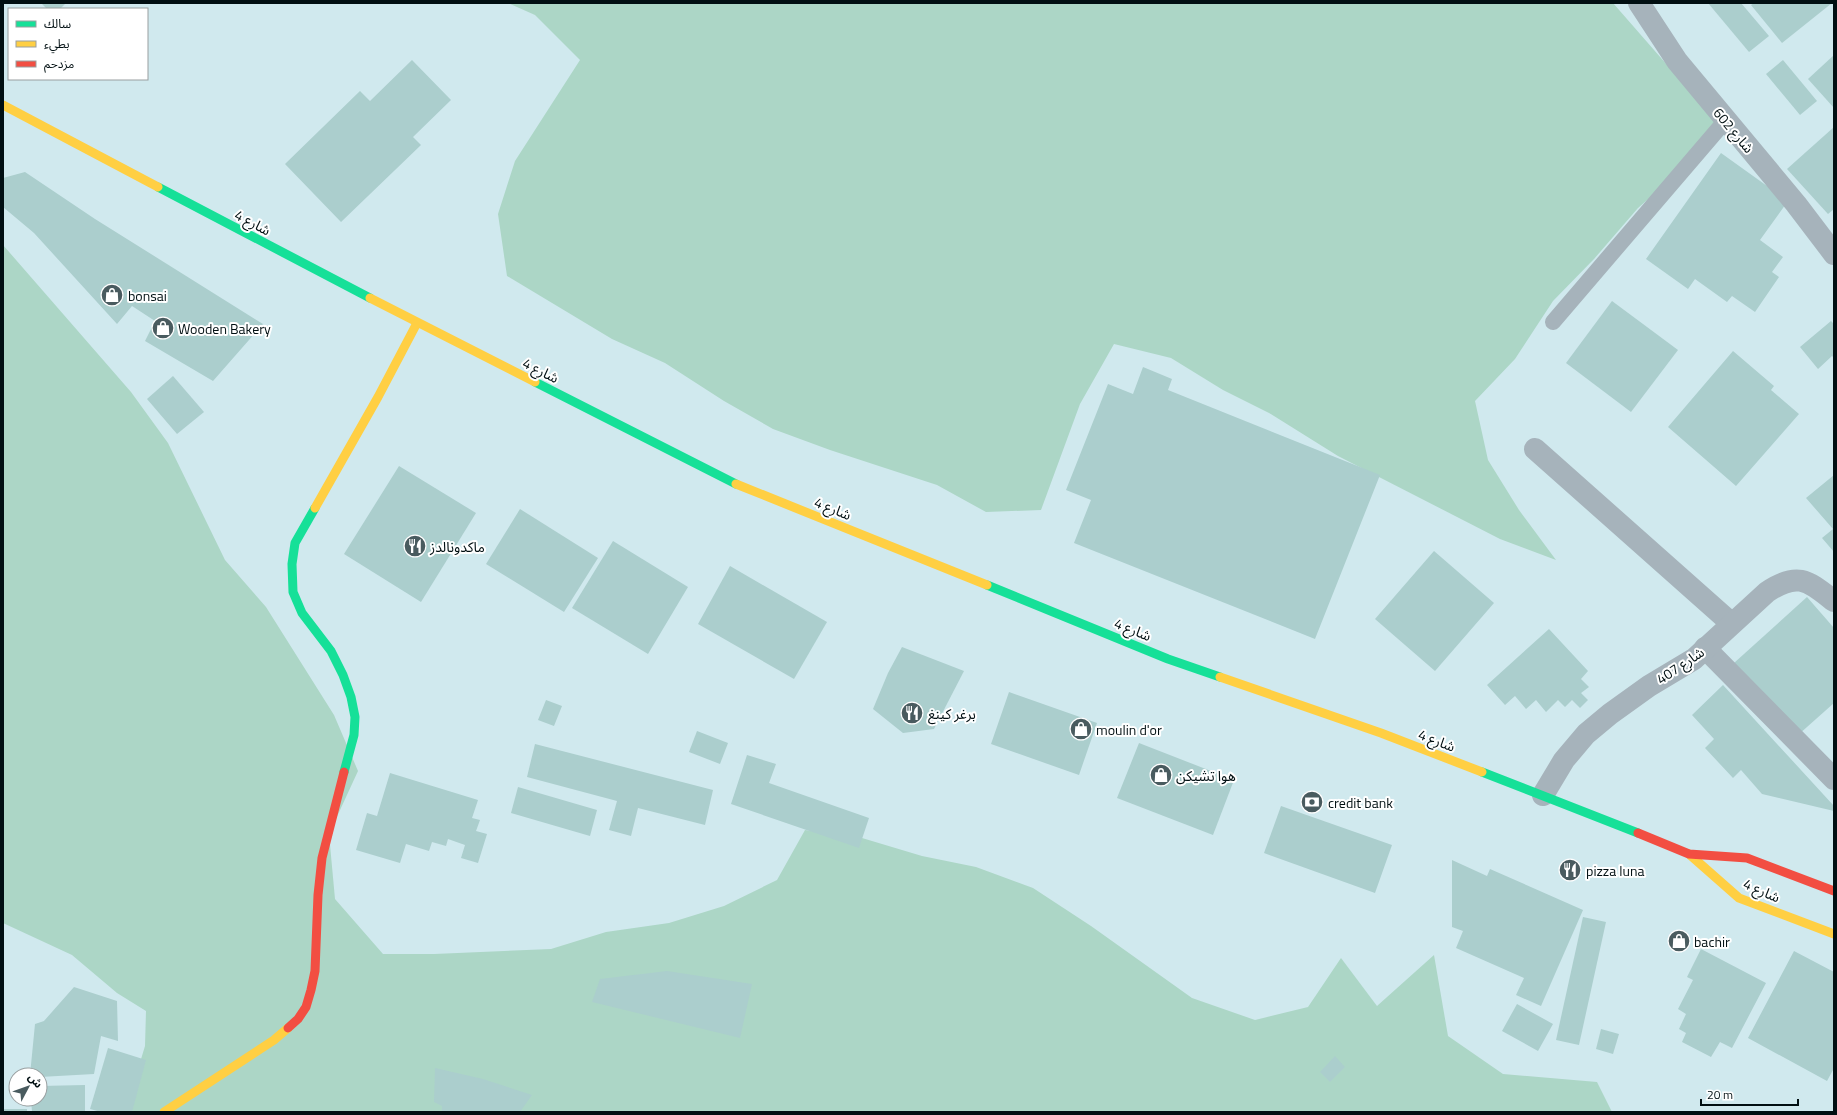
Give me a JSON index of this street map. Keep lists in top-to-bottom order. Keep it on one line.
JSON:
{"streets":{"main road":["شارع 4"],"street":["شارع 602","شارع 407"]},"crossings":[["شارع 4","شارع 407"]],"places":{"shop":["bonsai","Wooden Bakery","moulin d'or","هوا تشيكن","bachir"],"restaurant":["ماكدونالدز","برغر كينغ","pizza luna"],"bank":["credit bank"]},"legend":["سالك","بطيء","مزدحم"],"scale_bar":"20 m","north":"top right"}
